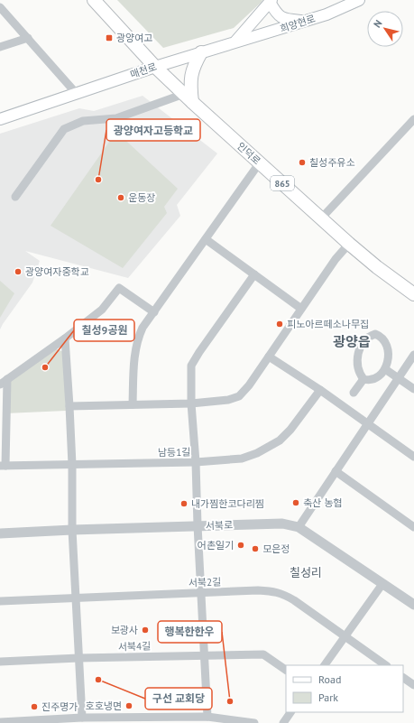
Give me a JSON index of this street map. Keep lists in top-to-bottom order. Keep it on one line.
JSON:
{"streets":{"main road":["희양현로","매천로","인덕로","865"],"street":["남등1길","서북로","서북2길","서북4길"]},"crossings":[["희양현로","매천로"],["매천로","인덕로"]],"districts":["광양읍","칠성리"],"places":{"transit":["광양여고"],"other":["칠성주유소","광양여자고등학교","운동장","광양여자중학교","피노아르떼소나무집","칠성9공원","축산 농협","내가찜한코다리찜","어촌일기","모은정","보광사","구선 교회당","행복한한우","호호냉면","진주명가"]},"legend":["Road","Park"],"north":"top left"}
